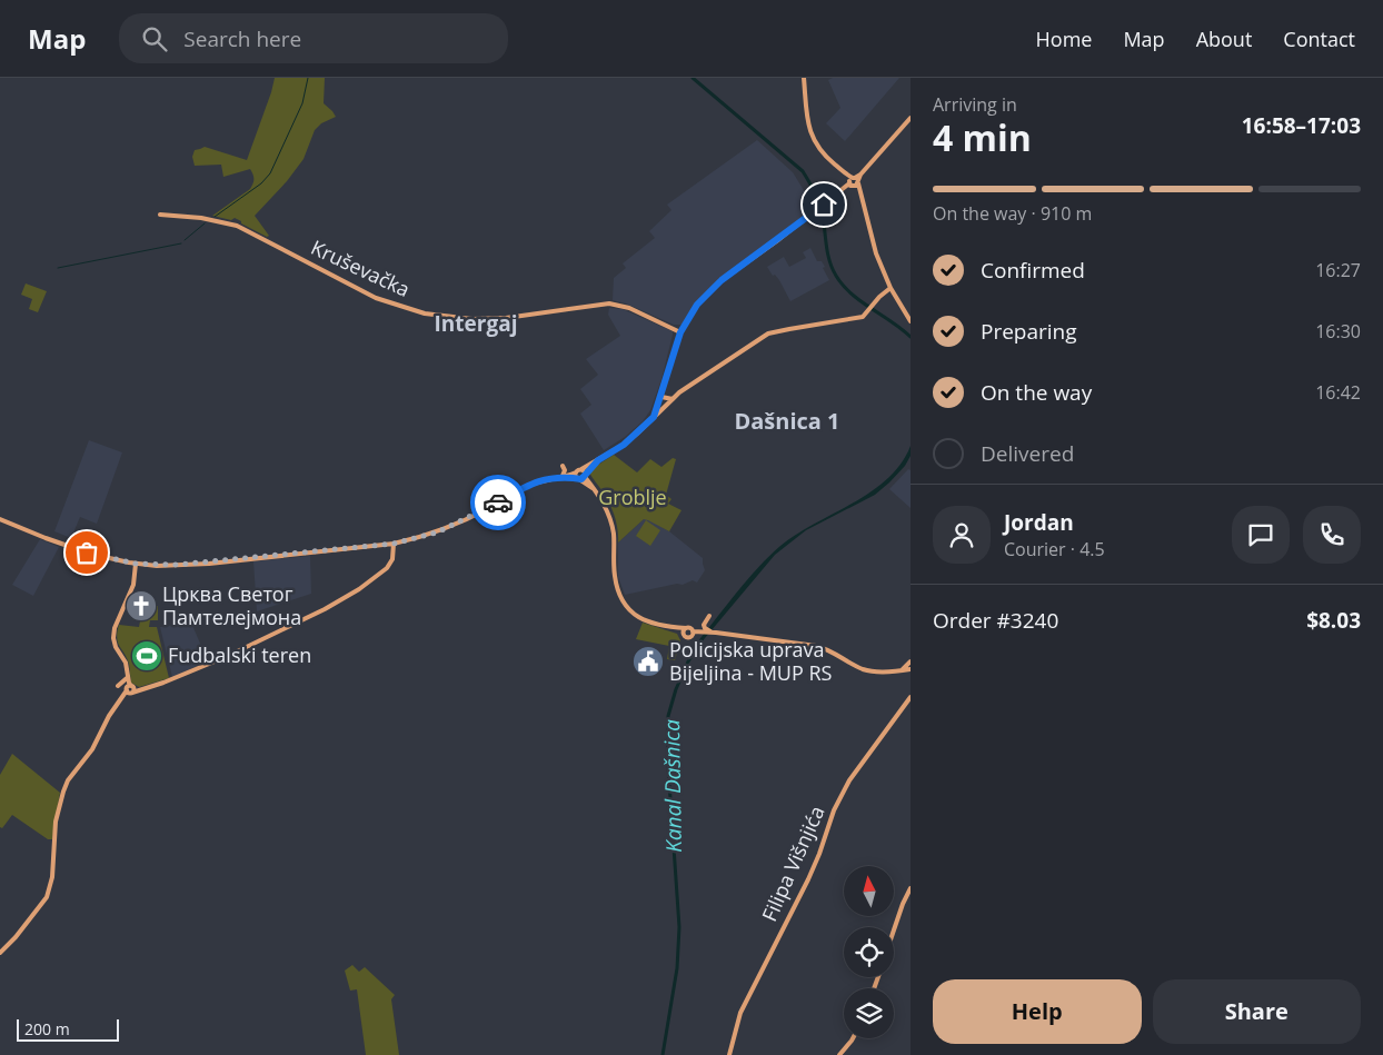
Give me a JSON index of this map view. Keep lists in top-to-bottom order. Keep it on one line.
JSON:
{"streets":{"main road":["Kruševačka","Filipa Višnjića"]},"districts":["Intergaj","Dašnica 1"],"water":["Kanal Dašnica"],"parks":["Groblje"],"places":{"church":["Црква Светог Памтелејмона"],"sports":["Fudbalski teren"],"public building":["Policijska uprava Bijeljina - MUP RS"]},"scale_bar":"200 m","north":"top","page":{"header":"Map","search":"Search here","nav":["Home","Map","About","Contact"],"heading":["4 min","Arriving in","16:58–17:03"],"panel":["Jordan","Courier · 4.5","Order #3240","$8.03"],"bar":"On the way · 910 m","list":[["Confirmed","16:27"],["Preparing","16:30"],["On the way","16:42"],"Delivered"],"buttons":["Help","Share"],"scale":"200 m"}}
